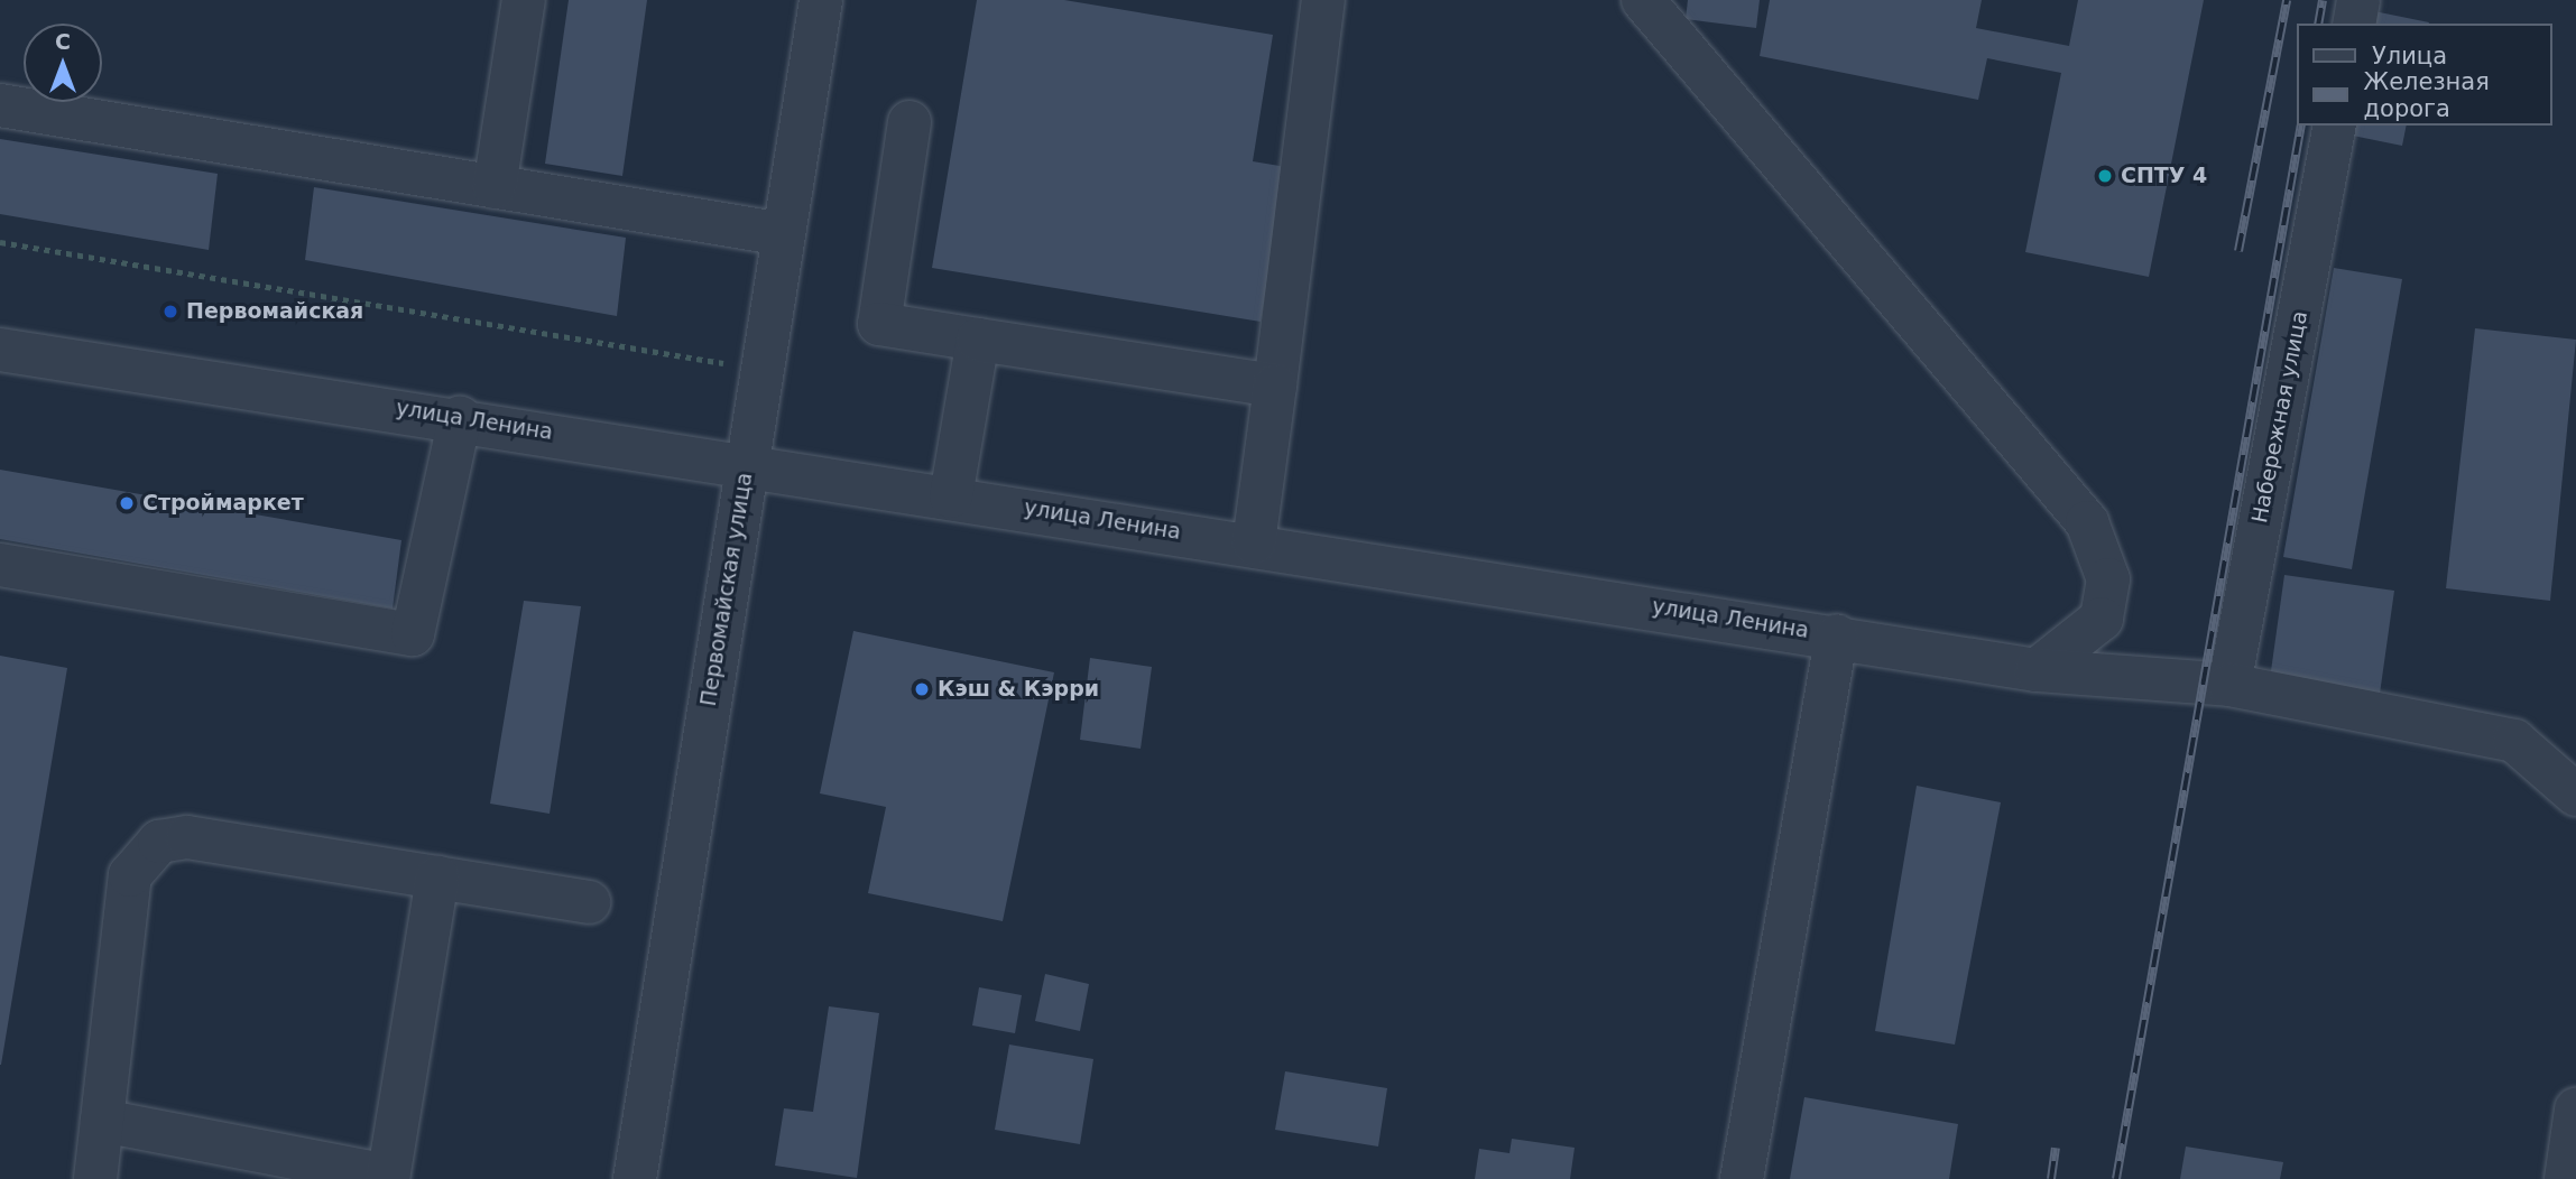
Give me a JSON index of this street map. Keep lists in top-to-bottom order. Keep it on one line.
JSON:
{"streets":{"street":["Набережная улица","улица Ленина","Первомайская улица"]},"crossings":[["Набережная улица","улица Ленина"],["улица Ленина","Первомайская улица"]],"places":["СПТУ 4","Первомайская","Строймаркет","Кэш & Кэрри"],"legend":["Улица","Железная дорога"],"north":"top"}
